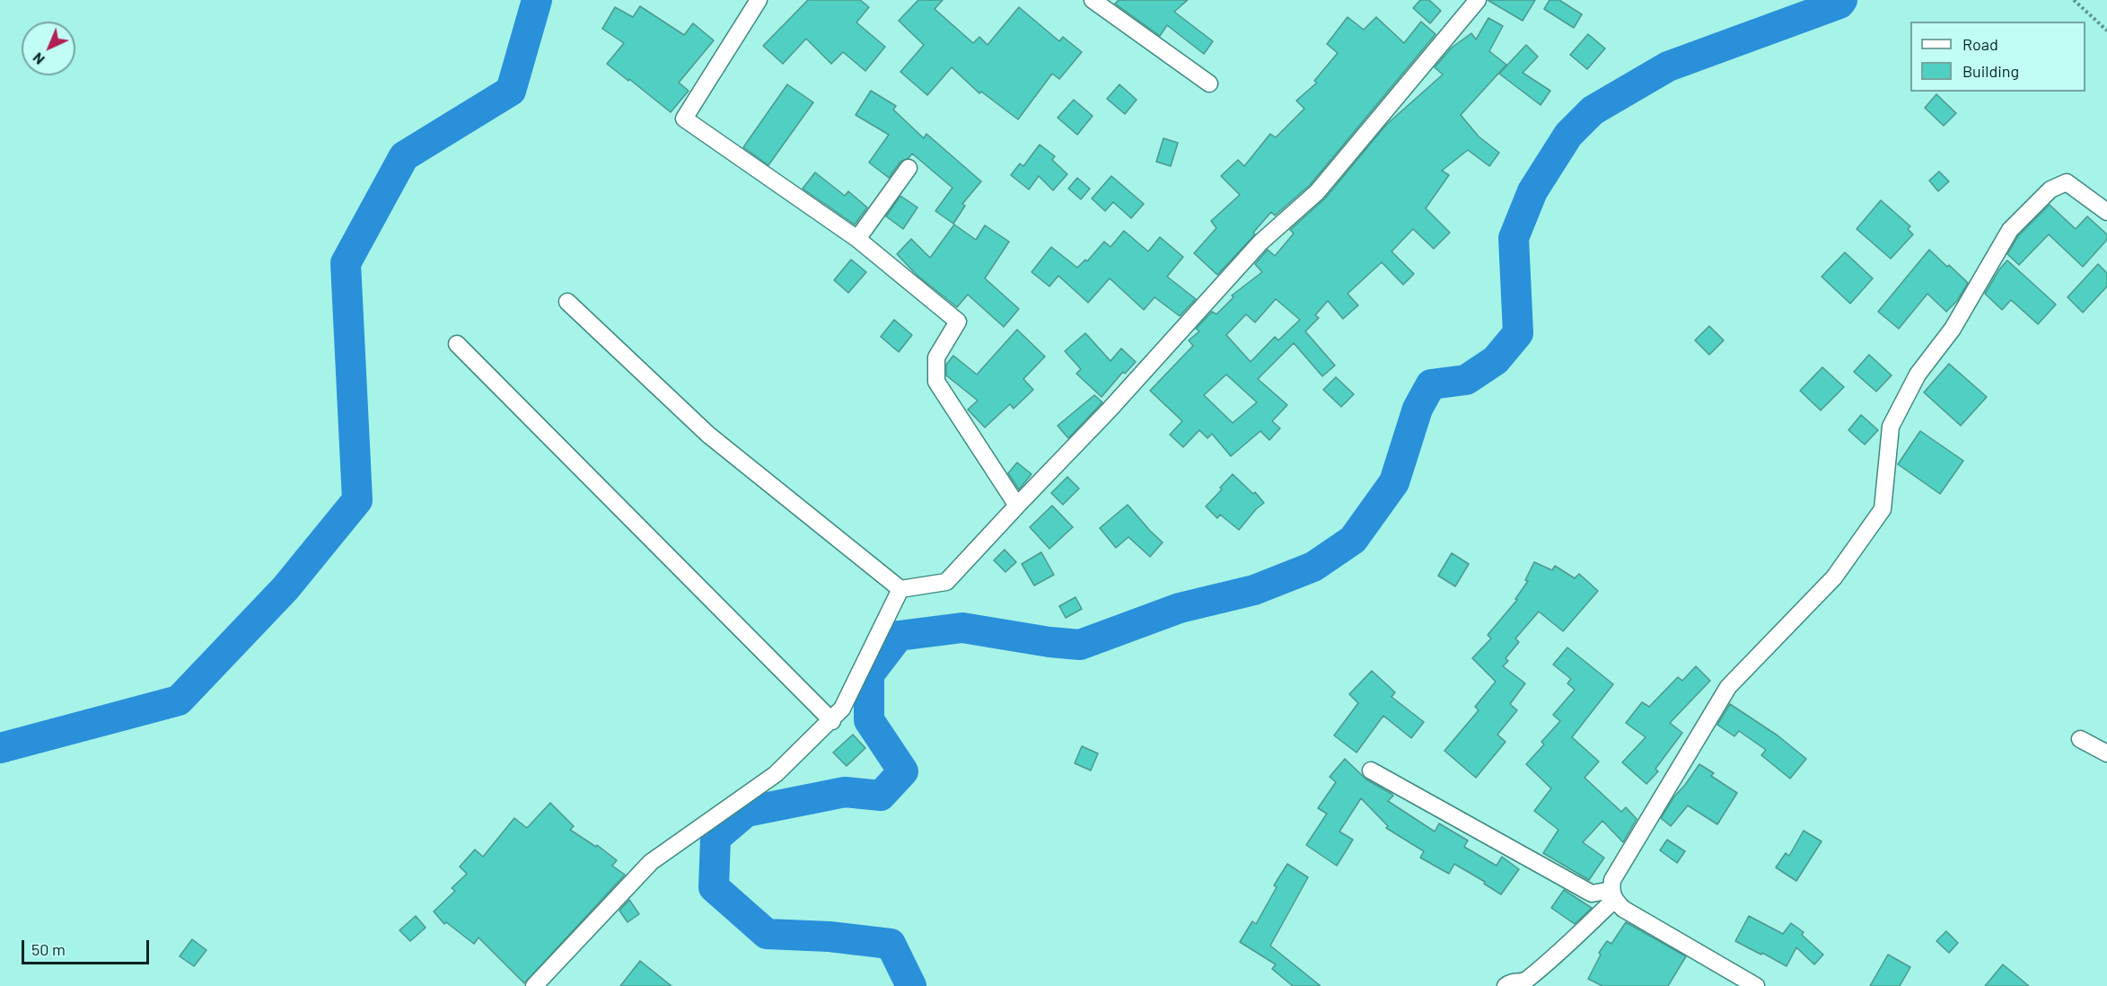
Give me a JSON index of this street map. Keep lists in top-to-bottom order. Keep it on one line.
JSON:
{"legend":["Road","Building"],"scale_bar":"50 m","north":"bottom left"}
